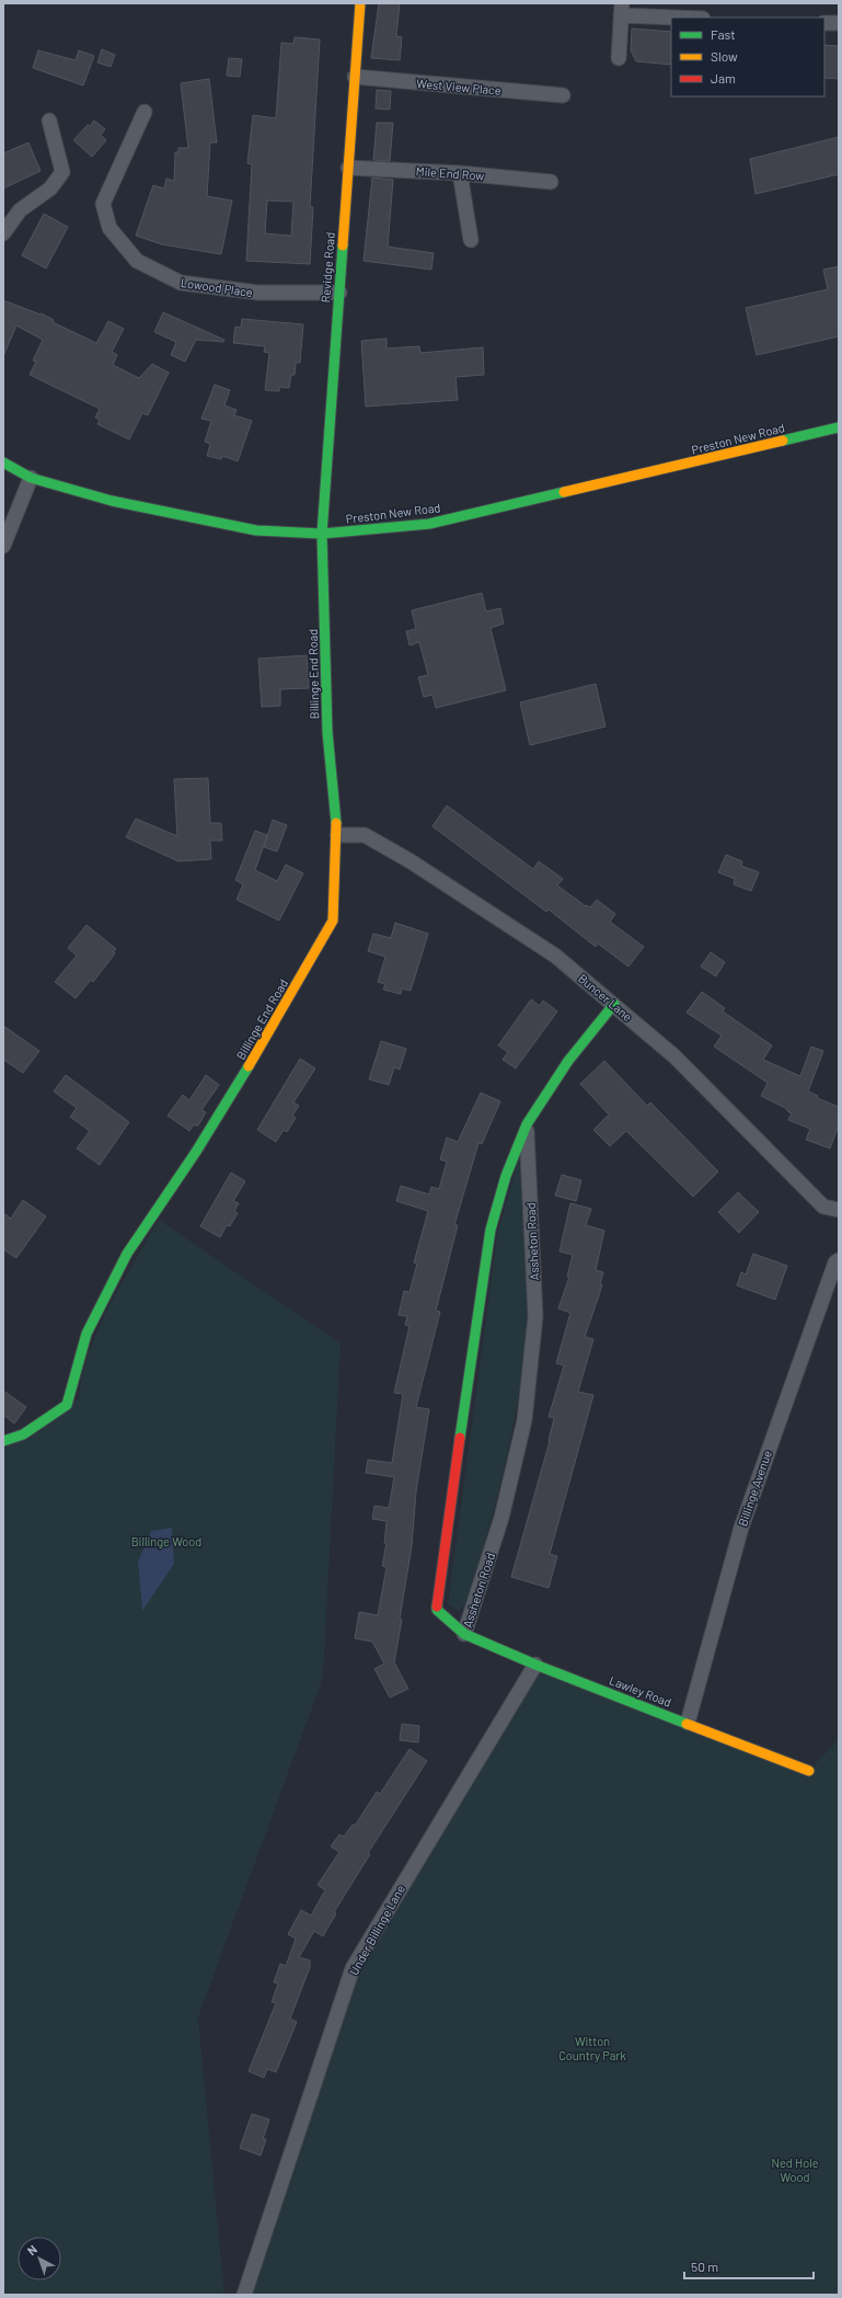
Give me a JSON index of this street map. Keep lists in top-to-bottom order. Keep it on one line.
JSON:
{"streets":{"main road":["Revidge Road","Preston New Road","Billinge End Road","Assheton Road","Lawley Road"],"street":["West View Place","Mile End Row","Lowood Place","Buncer Lane","Billinge Avenue","Under Billinge Lane"]},"crossings":[["West View Place","Revidge Road"],["Mile End Row","Revidge Road"],["Revidge Road","Lowood Place"],["Revidge Road","Preston New Road"],["Revidge Road","Billinge End Road"],["Preston New Road","Billinge End Road"],["Billinge End Road","Buncer Lane"],["Buncer Lane","Assheton Road"],["Assheton Road","Lawley Road"],["Billinge Avenue","Lawley Road"],["Lawley Road","Under Billinge Lane"]],"parks":["Billinge Wood","Witton Country Park","Ned Hole Wood"],"legend":["Fast","Slow","Jam"],"scale_bar":"50 m","north":"top left"}
